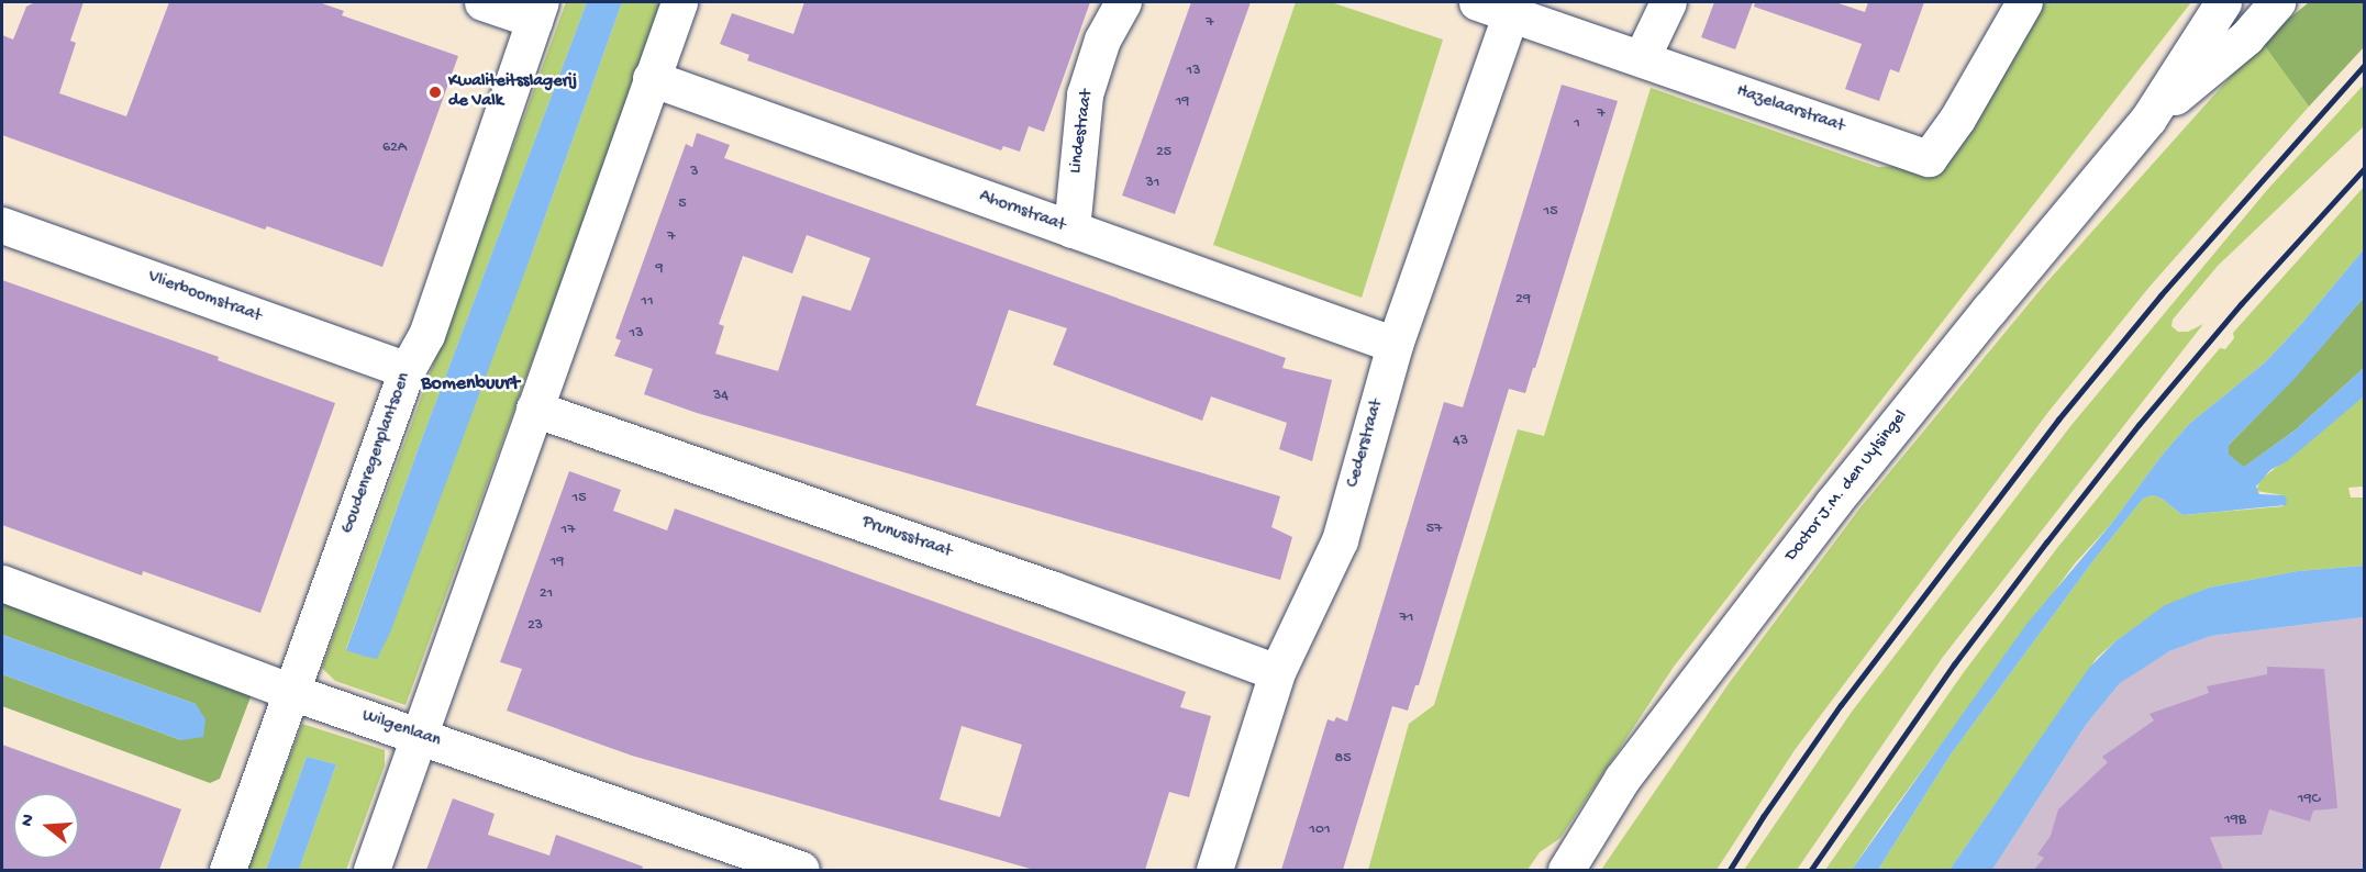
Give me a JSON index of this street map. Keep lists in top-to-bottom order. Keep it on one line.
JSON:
{"streets":{"street":["Hazelaarstraat","Lindestraat","Ahornstraat","Vlierboomstraat","Cederstraat","Goudenregenplantsoen","Doctor J.M. den Uylsingel","Prunusstraat","Wilgenlaan"]},"crossings":[["Hazelaarstraat","Cederstraat"],["Lindestraat","Ahornstraat"],["Ahornstraat","Cederstraat"],["Vlierboomstraat","Goudenregenplantsoen"],["Cederstraat","Prunusstraat"],["Goudenregenplantsoen","Wilgenlaan"]],"districts":["Bomenbuurt"],"places":["Kwaliteitsslagerij de Valk"],"house_numbers":["7","13","19","7","1","62A","25","3","31","5","15","7","9","29","11","13","34","43","15","57","17","19","21","71","23","85","19C","19B","101"],"north":"left"}
